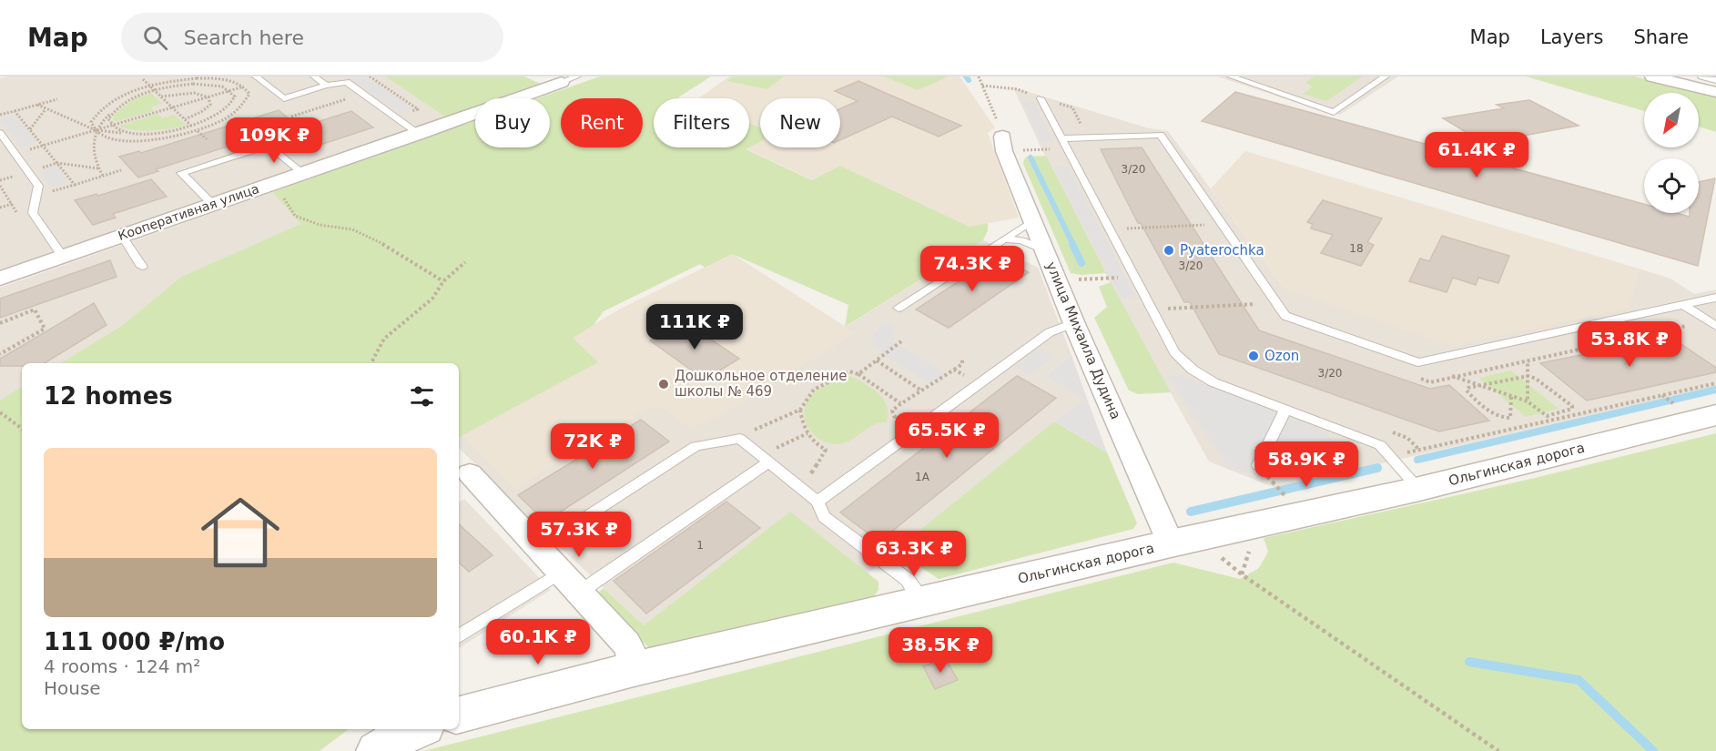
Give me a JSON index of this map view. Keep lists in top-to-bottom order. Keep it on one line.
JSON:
{"streets":{"street":["Кооперативная улица","улица Михаила Дудина","Ольгинская дорога"]},"crossings":[["улица Михаила Дудина","Ольгинская дорога"]],"places":["Pyaterochka","Ozon","Дошкольное отделение школы № 469"],"house_numbers":["3/20","18","3/20","3/20","1А","1"],"north":"bottom left","page":{"header":"Map","search":"Search here","nav":["Map","Layers","Share"],"chip":["Buy","Rent","Filters","New"],"price":["109K ₽","61.4K ₽","74.3K ₽","111K ₽","53.8K ₽","65.5K ₽","72K ₽","58.9K ₽","57.3K ₽","63.3K ₽","60.1K ₽","38.5K ₽"],"heading":"12 homes","list":[{"name":"111 000 ₽/mo","note":"4 rooms · 124 m² · House"}]}}
